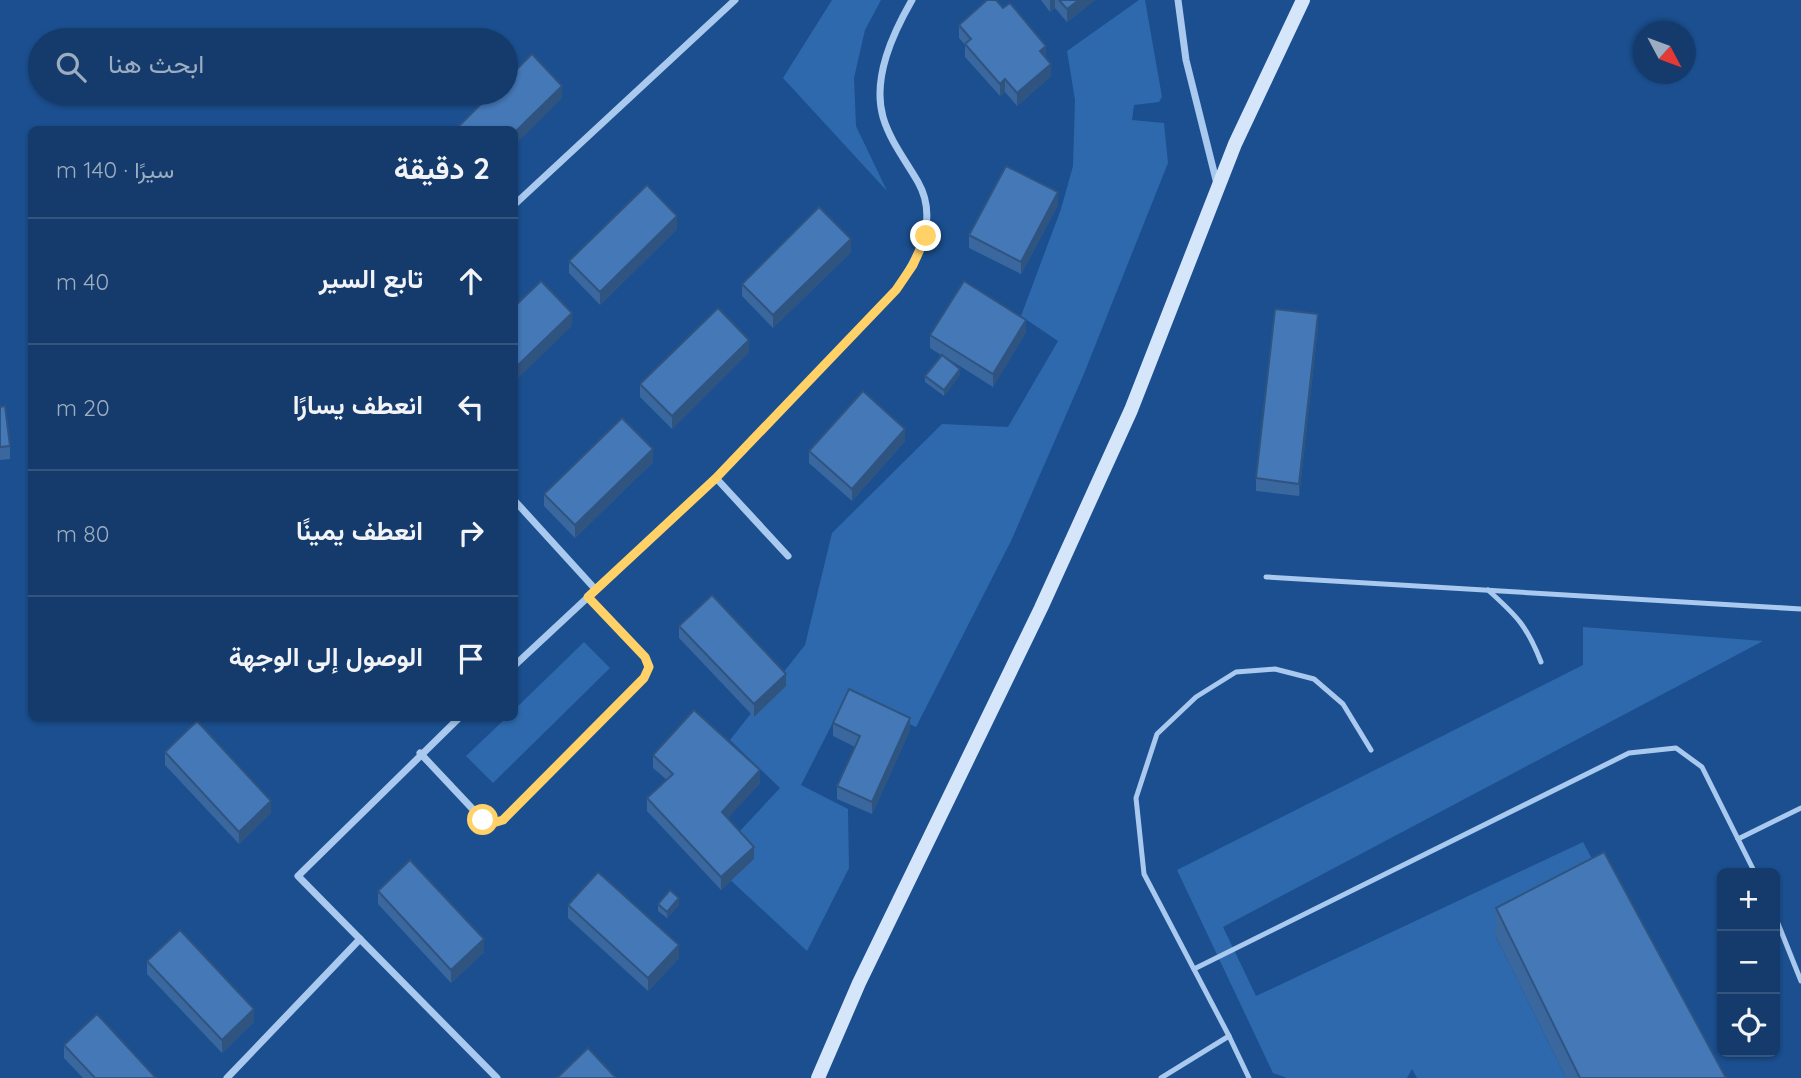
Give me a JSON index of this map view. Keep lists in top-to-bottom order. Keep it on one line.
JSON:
{"north":"bottom right","page":{"search":"ابحث هنا","heading":["2 دقيقة","سيرًا · 140 m"],"list":[["تابع السير","40 m"],["انعطف يسارًا","20 m"],["انعطف يمينًا","80 m"],"الوصول إلى الوجهة"],"map_buttons":["+","−"]}}
